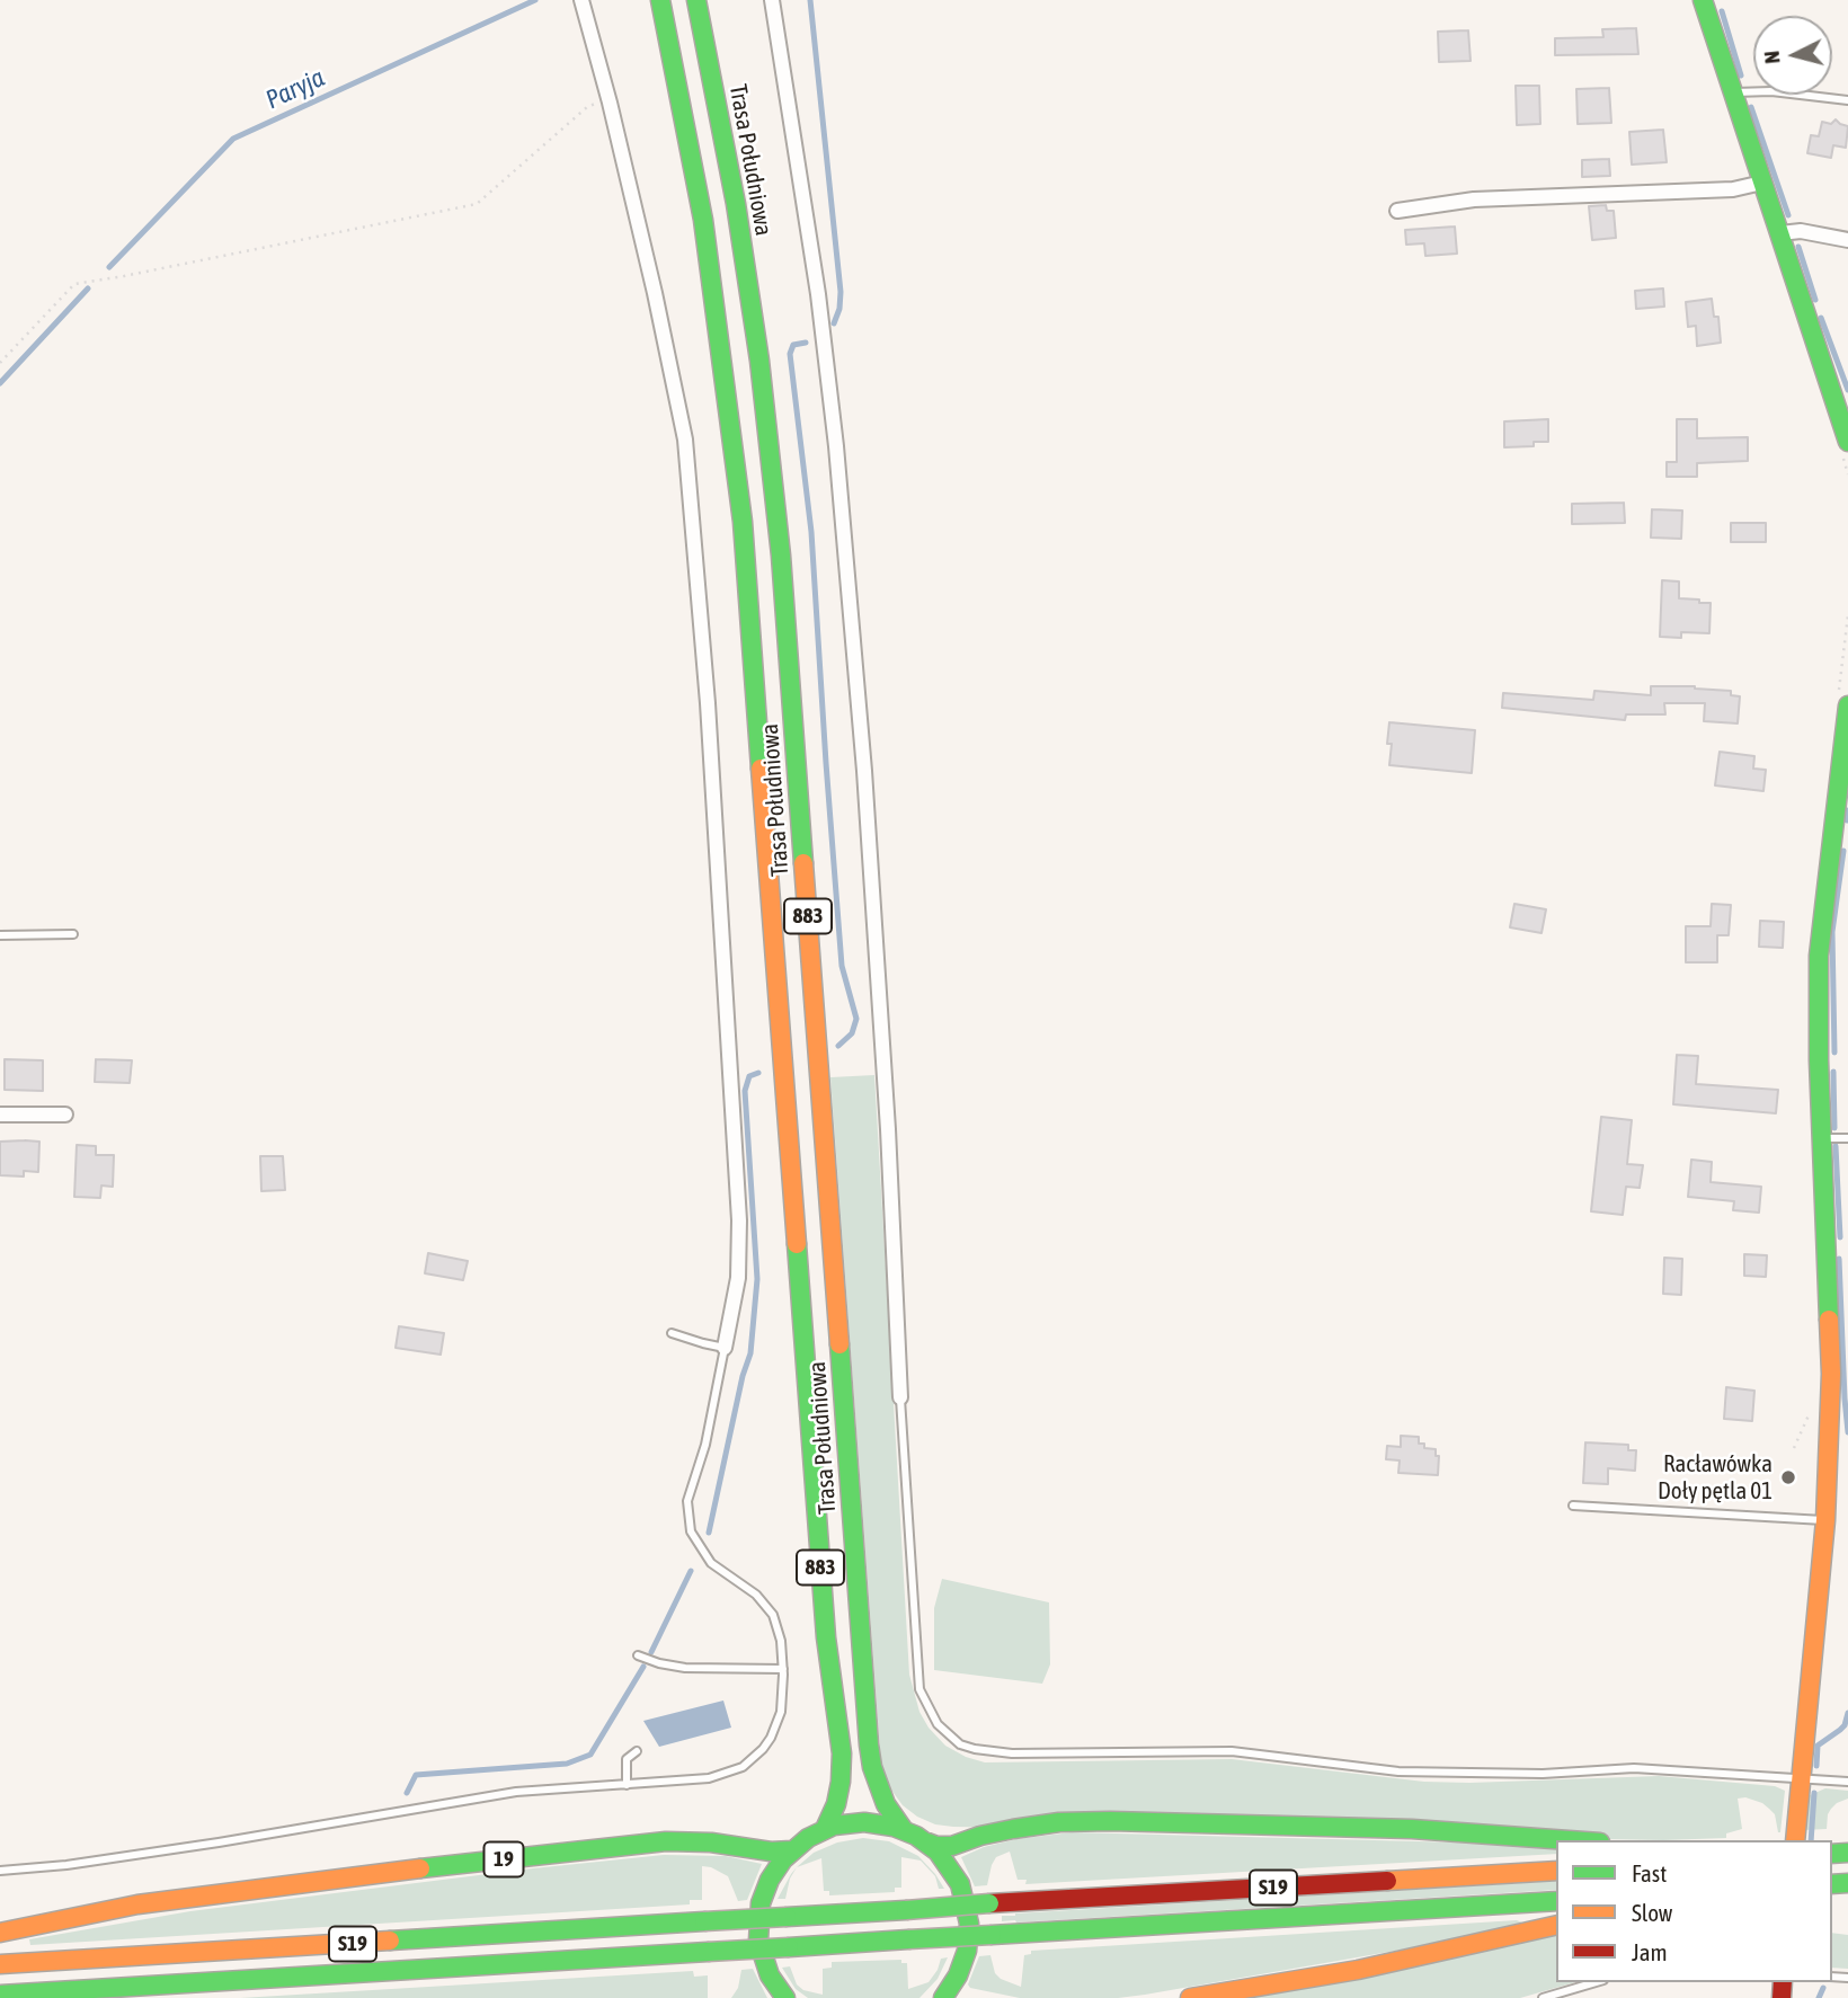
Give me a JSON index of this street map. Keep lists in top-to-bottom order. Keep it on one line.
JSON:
{"streets":{"main road":["Trasa Południowa","883","19","S19"]},"crossings":[["Trasa Południowa","883"],["883","19"]],"water":["Paryja"],"places":["Racławówka Doły pętla 01"],"legend":["Fast","Slow","Jam"],"north":"left"}
